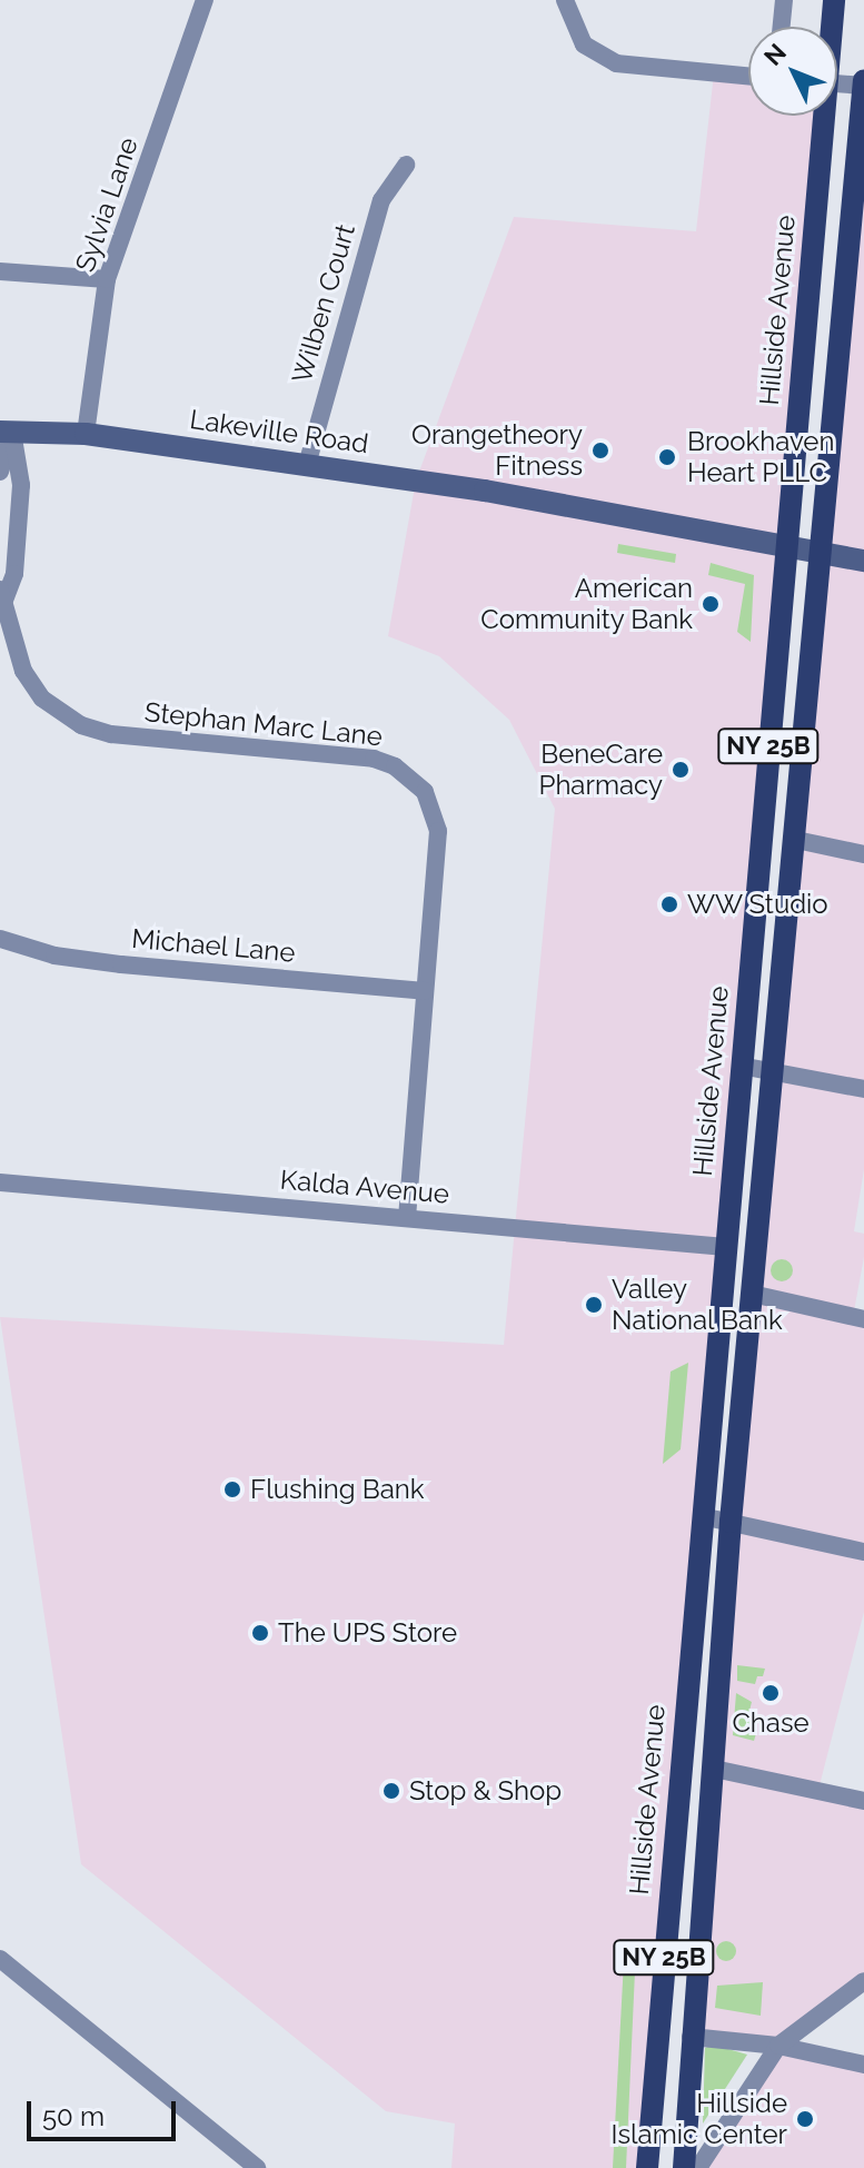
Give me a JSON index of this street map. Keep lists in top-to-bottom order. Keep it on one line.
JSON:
{"streets":{"main road":["Hillside Avenue","Lakeville Road","NY 25B"],"street":["Sylvia Lane","Wilben Court","Stephan Marc Lane","Michael Lane","Kalda Avenue"]},"crossings":[["Sylvia Lane","Lakeville Road"],["Wilben Court","Lakeville Road"],["Hillside Avenue","Lakeville Road"],["Hillside Avenue","Kalda Avenue"],["Lakeville Road","Stephan Marc Lane"],["Stephan Marc Lane","Michael Lane"],["Stephan Marc Lane","Kalda Avenue"]],"places":["Orangetheory Fitness","Brookhaven Heart PLLC","American Community Bank","BeneCare Pharmacy","WW Studio","Valley National Bank","Flushing Bank","The UPS Store","Chase","Stop & Shop","Hillside Islamic Center"],"scale_bar":"50 m","north":"top left"}
